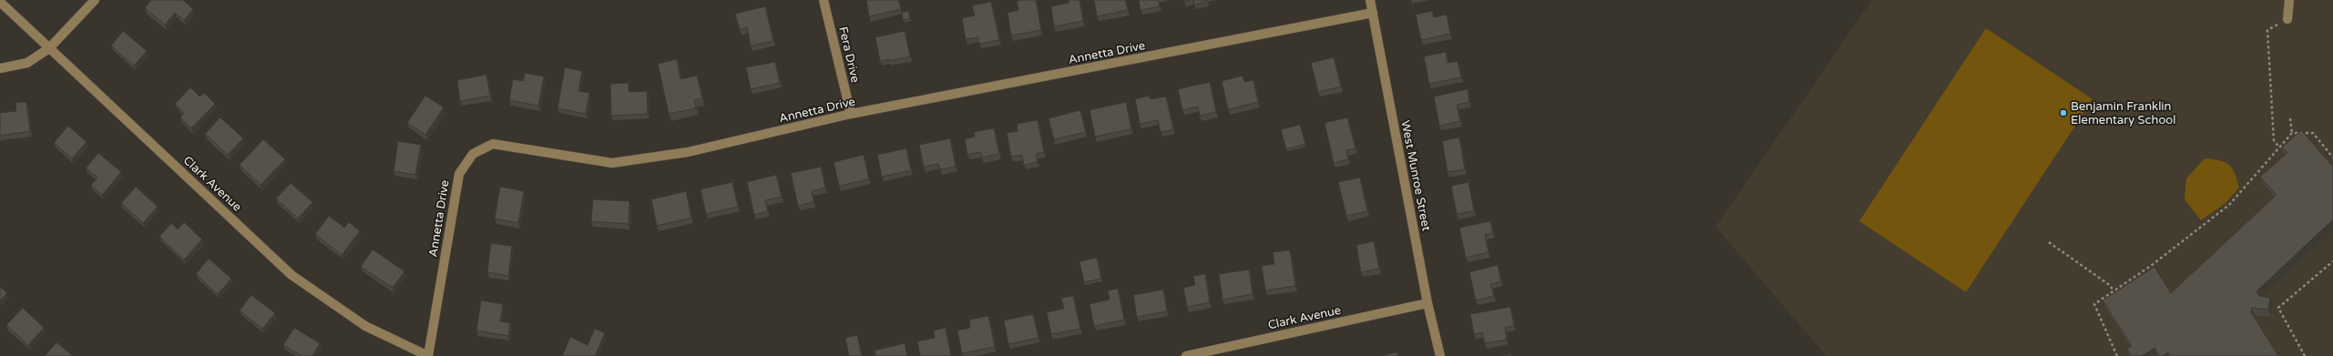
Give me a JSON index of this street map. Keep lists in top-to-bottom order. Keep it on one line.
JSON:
{"streets":{"street":["Annetta Drive","Fera Drive","West Munroe Street","Clark Avenue"]},"crossings":[["Annetta Drive","Fera Drive"],["Annetta Drive","West Munroe Street"],["Annetta Drive","Clark Avenue"],["West Munroe Street","Clark Avenue"]],"places":["Benjamin Franklin Elementary School"]}
